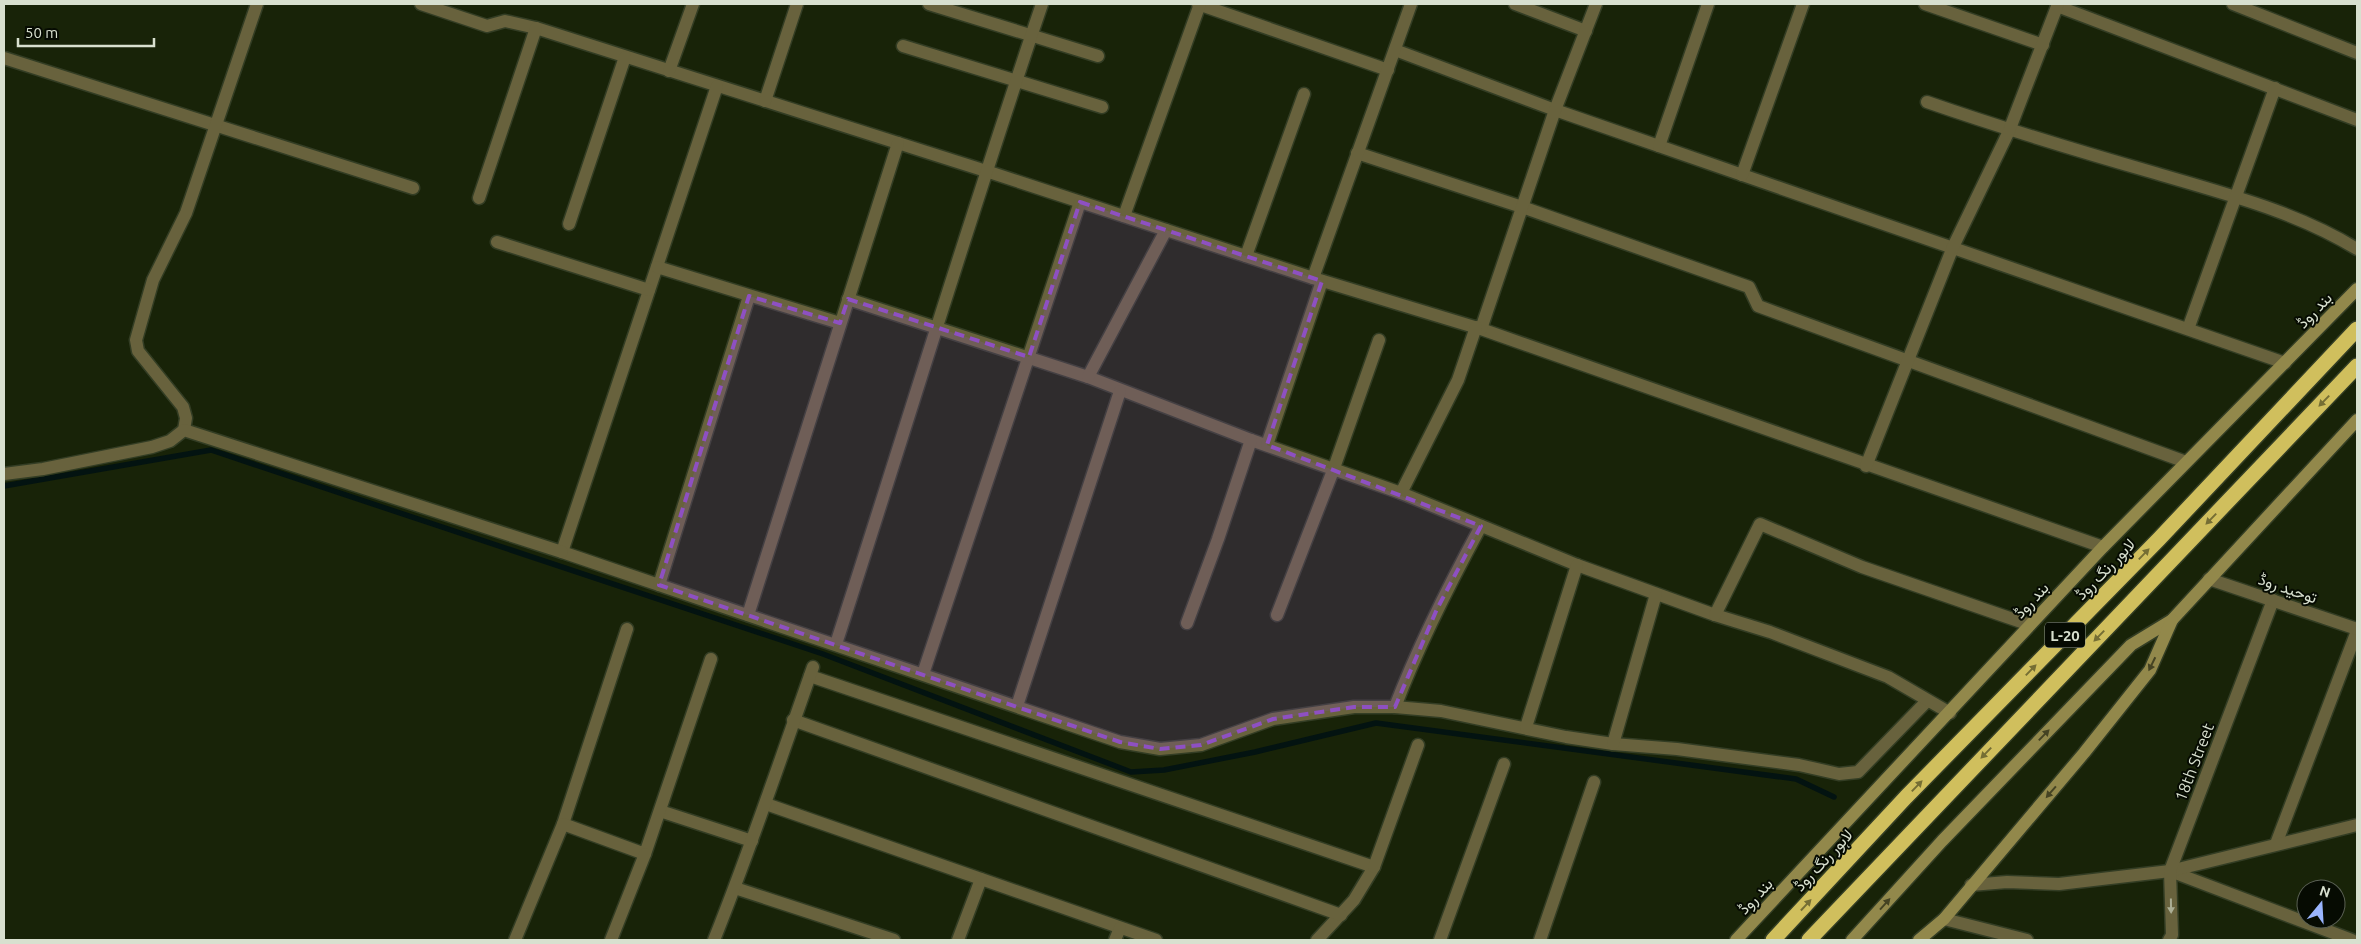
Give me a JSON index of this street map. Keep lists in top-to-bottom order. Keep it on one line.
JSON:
{"streets":{"highway":["لاہور رنگ روڈ","L-20"],"main road":["بند روڈ"],"street":["توحید روڈ","18th Street"]},"crossings":[["توحید روڈ","18th Street"]],"scale_bar":"50 m","north":"top"}
